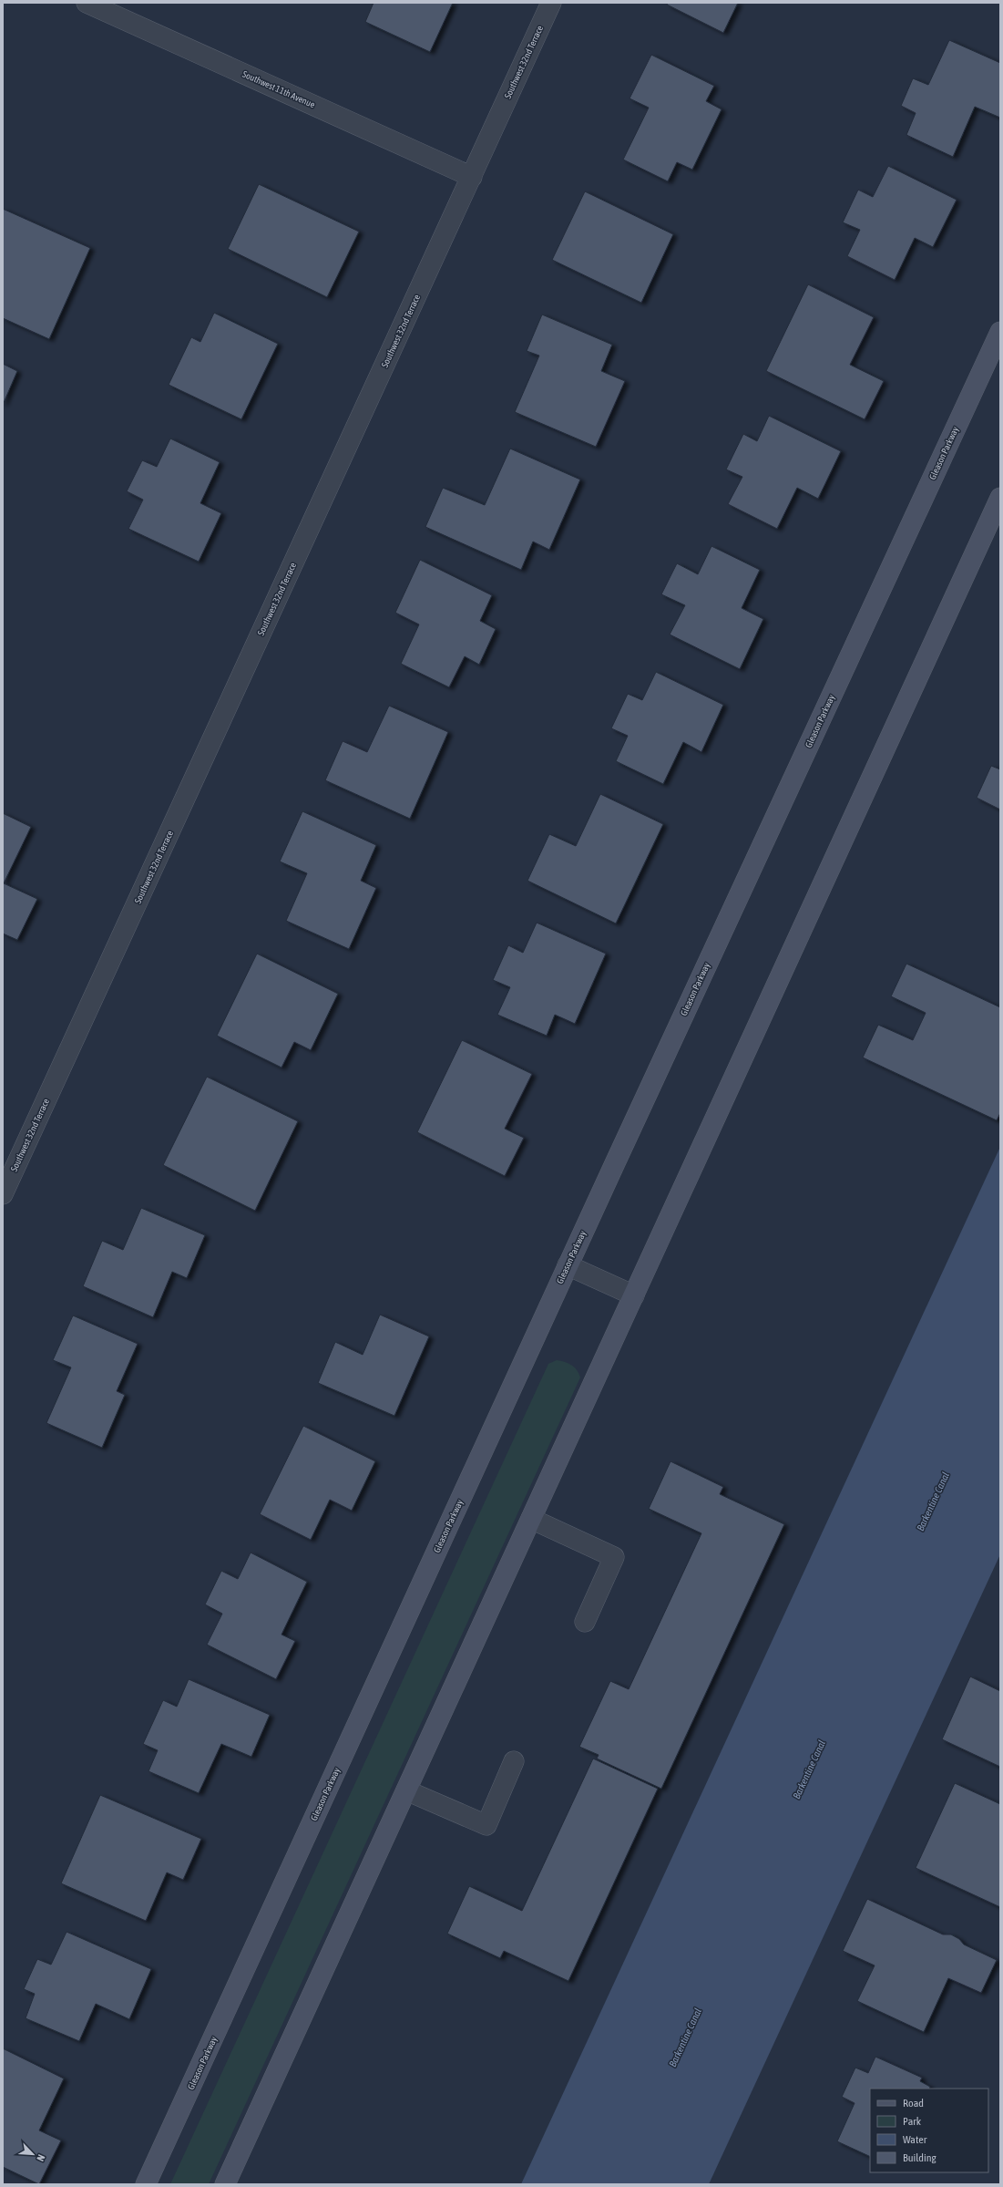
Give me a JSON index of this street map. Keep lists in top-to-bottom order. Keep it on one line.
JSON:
{"streets":{"main road":["Gleason Parkway"],"street":["Southwest 32nd Terrace","Southwest 11th Avenue"]},"crossings":[["Southwest 32nd Terrace","Southwest 11th Avenue"]],"water":["Barkentine Canal"],"legend":["Road","Park","Water","Building"],"north":"bottom right"}
